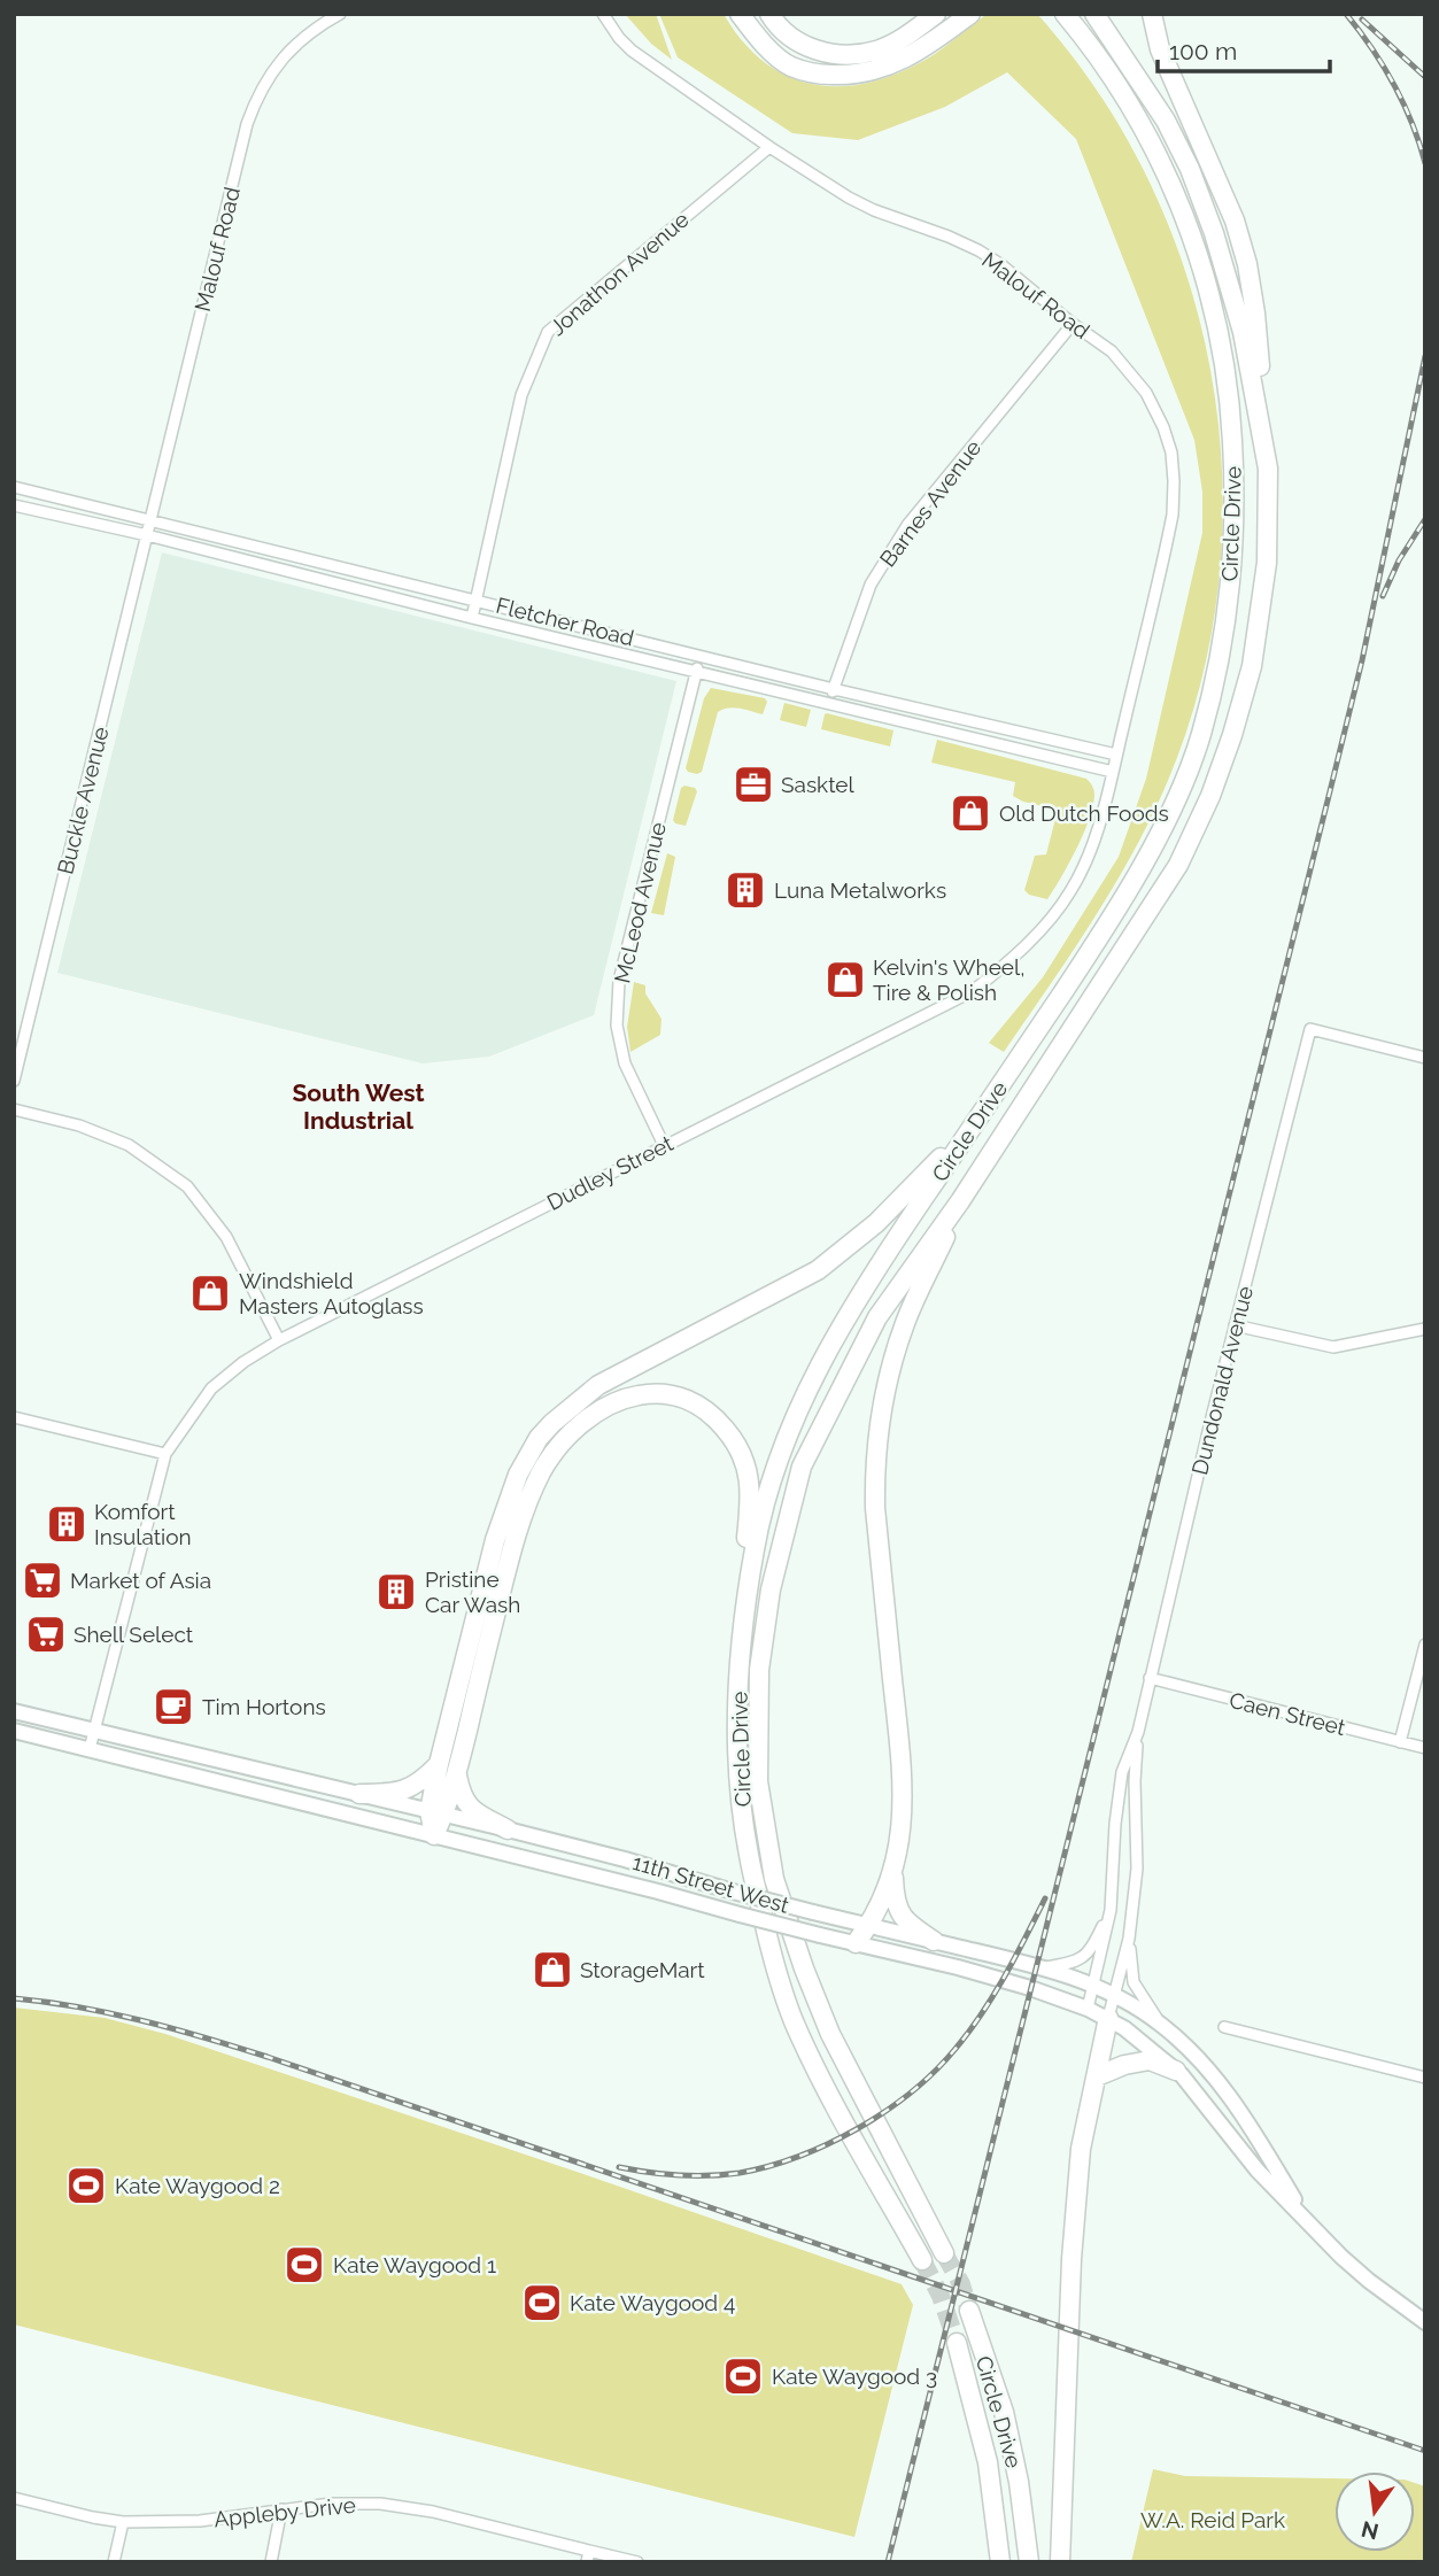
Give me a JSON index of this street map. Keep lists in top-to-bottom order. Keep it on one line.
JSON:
{"streets":{"highway":["Circle Drive"],"main road":["11th Street West"],"street":["Malouf Road","Jonathon Avenue","Barnes Avenue","Fletcher Road","Buckle Avenue","McLeod Avenue","Dudley Street","Dundonald Avenue","Caen Street","Appleby Drive"]},"crossings":[["Malouf Road","Jonathon Avenue"],["Malouf Road","Barnes Avenue"],["Malouf Road","Fletcher Road"],["Malouf Road","Buckle Avenue"],["Malouf Road","Dudley Street"],["Jonathon Avenue","Fletcher Road"],["Barnes Avenue","Fletcher Road"],["Fletcher Road","Buckle Avenue"],["Fletcher Road","McLeod Avenue"],["Fletcher Road","Dudley Street"],["McLeod Avenue","Dudley Street"],["Dundonald Avenue","Caen Street"],["Dundonald Avenue","11th Street West"]],"districts":["South West Industrial"],"parks":["W.A. Reid Park"],"places":{"office":["Sasktel"],"shop":["Old Dutch Foods","Kelvin's Wheel, Tire & Polish","Windshield Masters Autoglass","StorageMart"],"building":["Luna Metalworks","Komfort Insulation","Pristine Car Wash"],"supermarket":["Market of Asia","Shell Select"],"cafe":["Tim Hortons"],"sports":["Kate Waygood 2","Kate Waygood 1","Kate Waygood 4","Kate Waygood 3"]},"scale_bar":"100 m","north":"bottom"}
